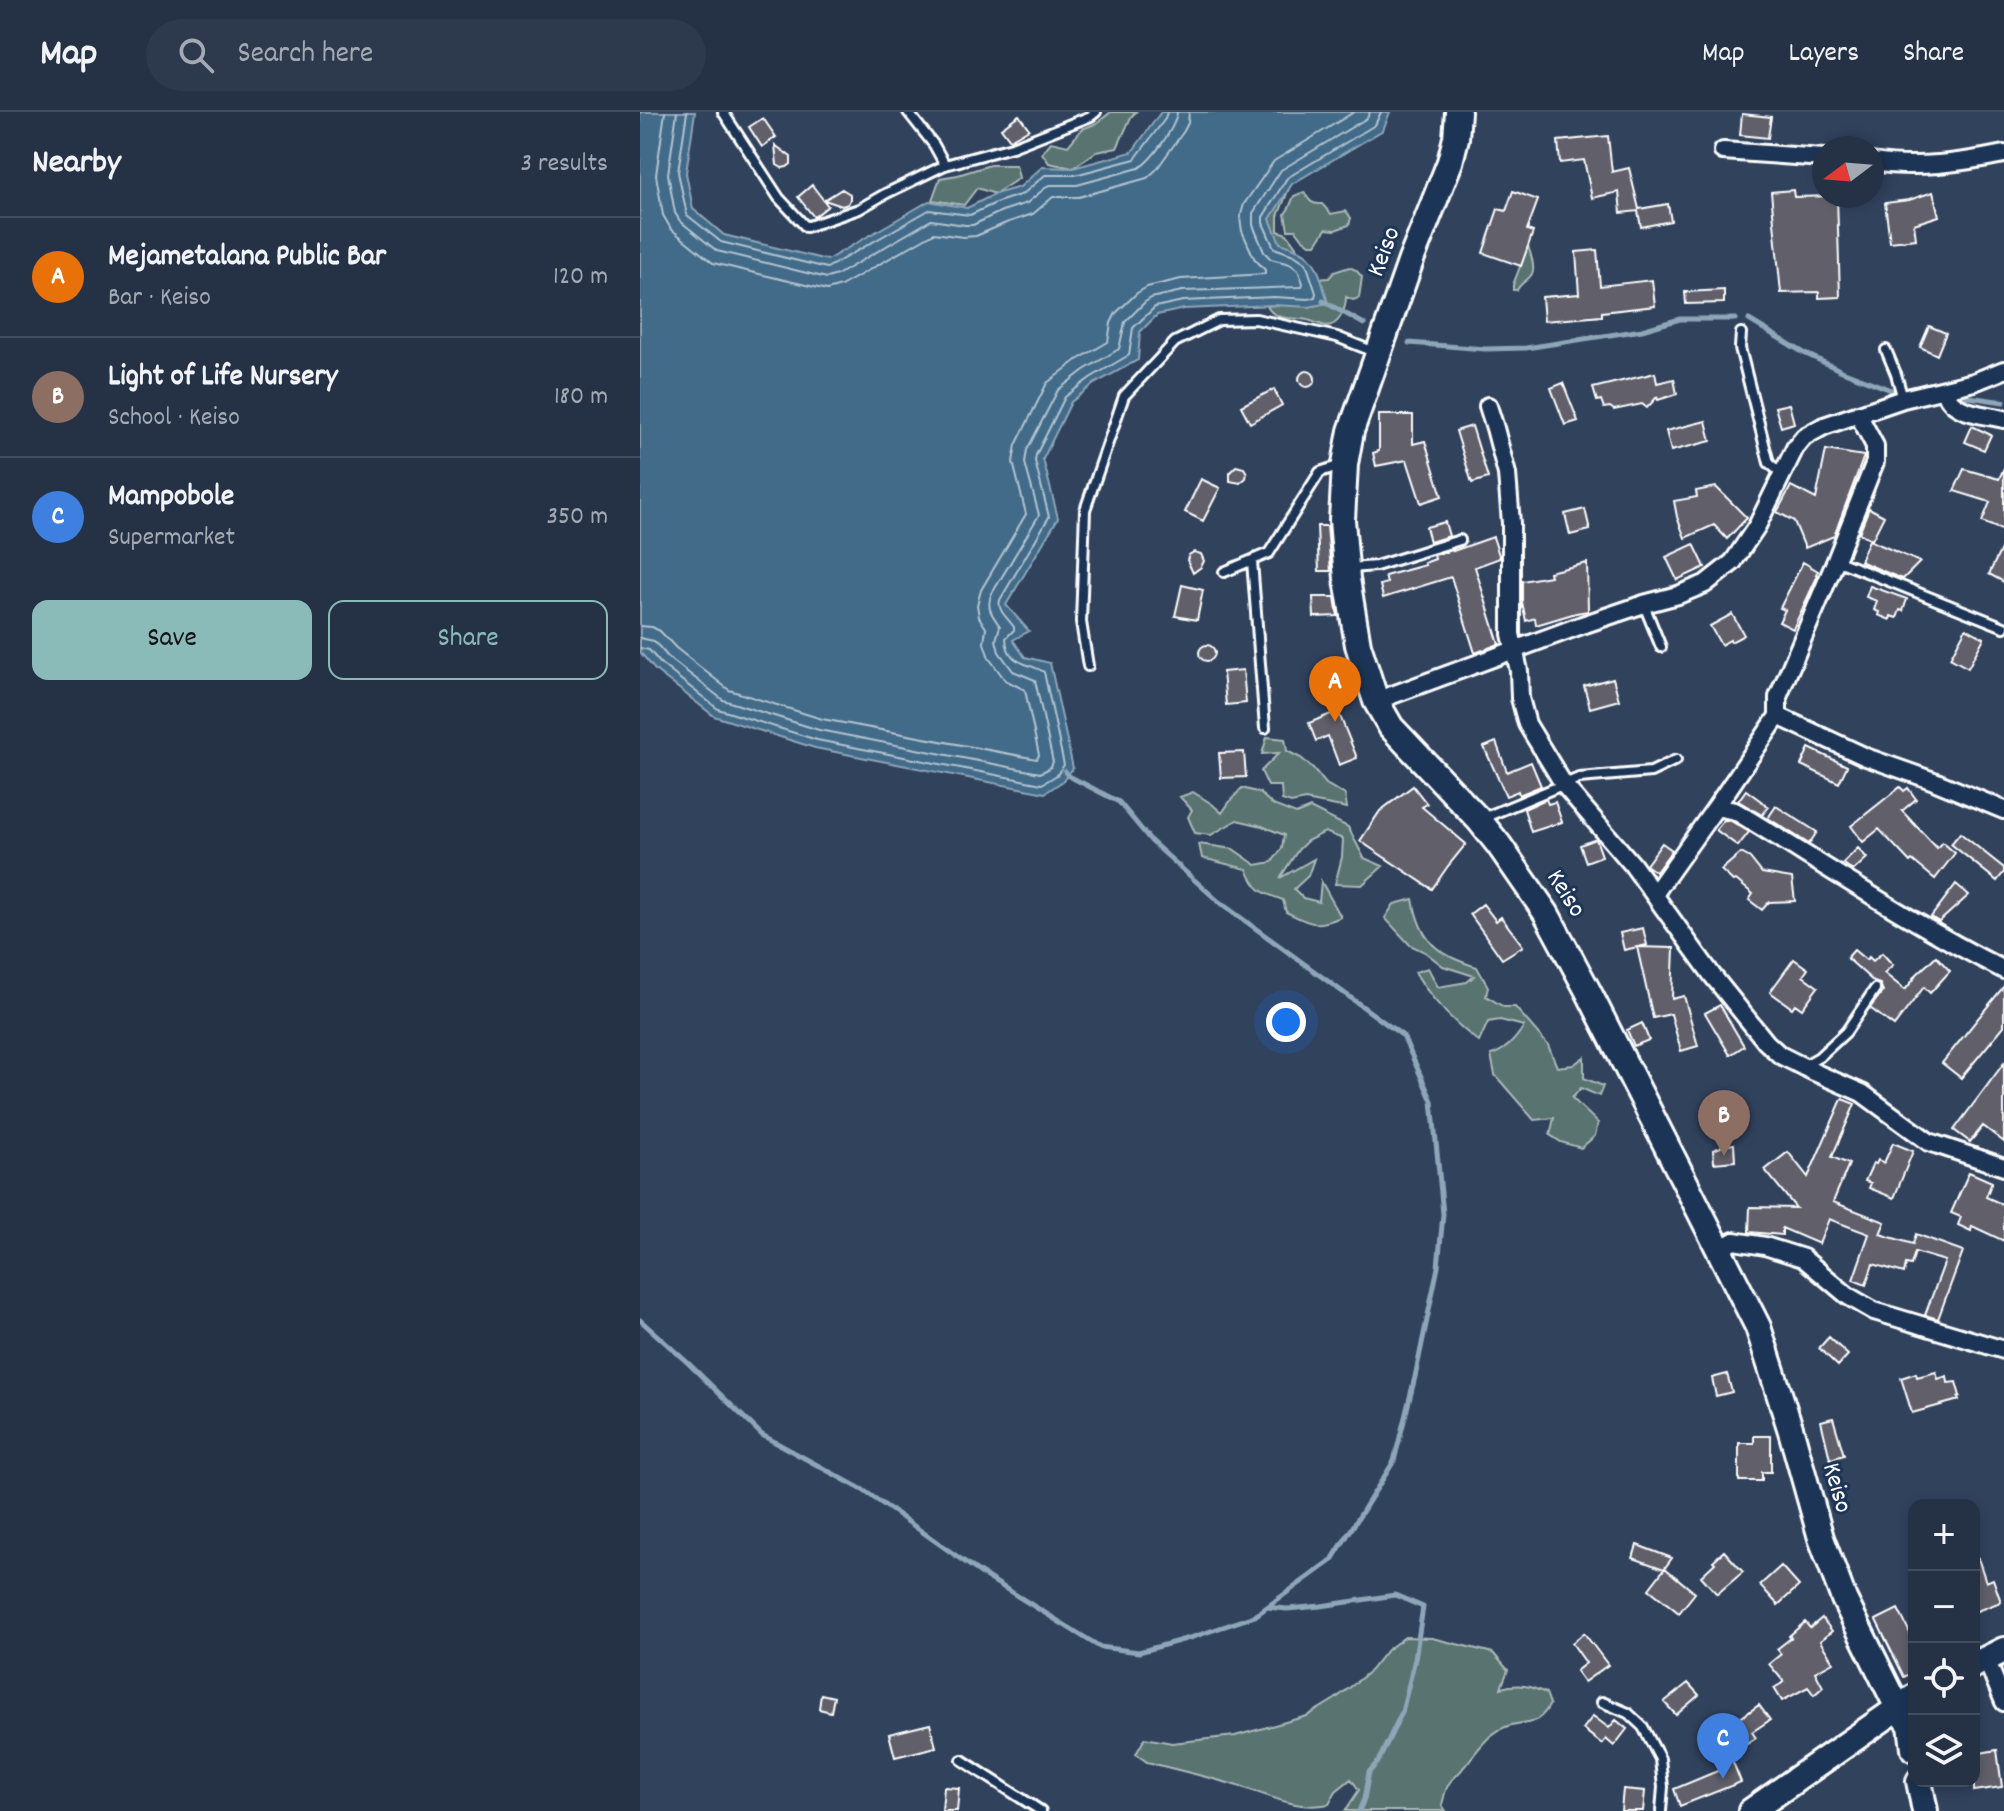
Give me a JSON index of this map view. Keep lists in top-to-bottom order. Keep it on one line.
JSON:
{"streets":{"street":["Keiso"]},"north":"left","page":{"header":"Map","search":"Search here","nav":["Map","Layers","Share"],"heading":["Nearby","3 results"],"list":[{"mark":"A","name":"Mejametalana Public Bar","note":"Bar · Keiso","value":"120 m"},{"mark":"B","name":"Light of Life Nursery","note":"School · Keiso","value":"180 m"},{"mark":"C","name":"Mampobole","note":"Supermarket","value":"350 m"}],"buttons":["Save","Share"],"pins":["A","B","C"],"map_buttons":["+","−"]}}
